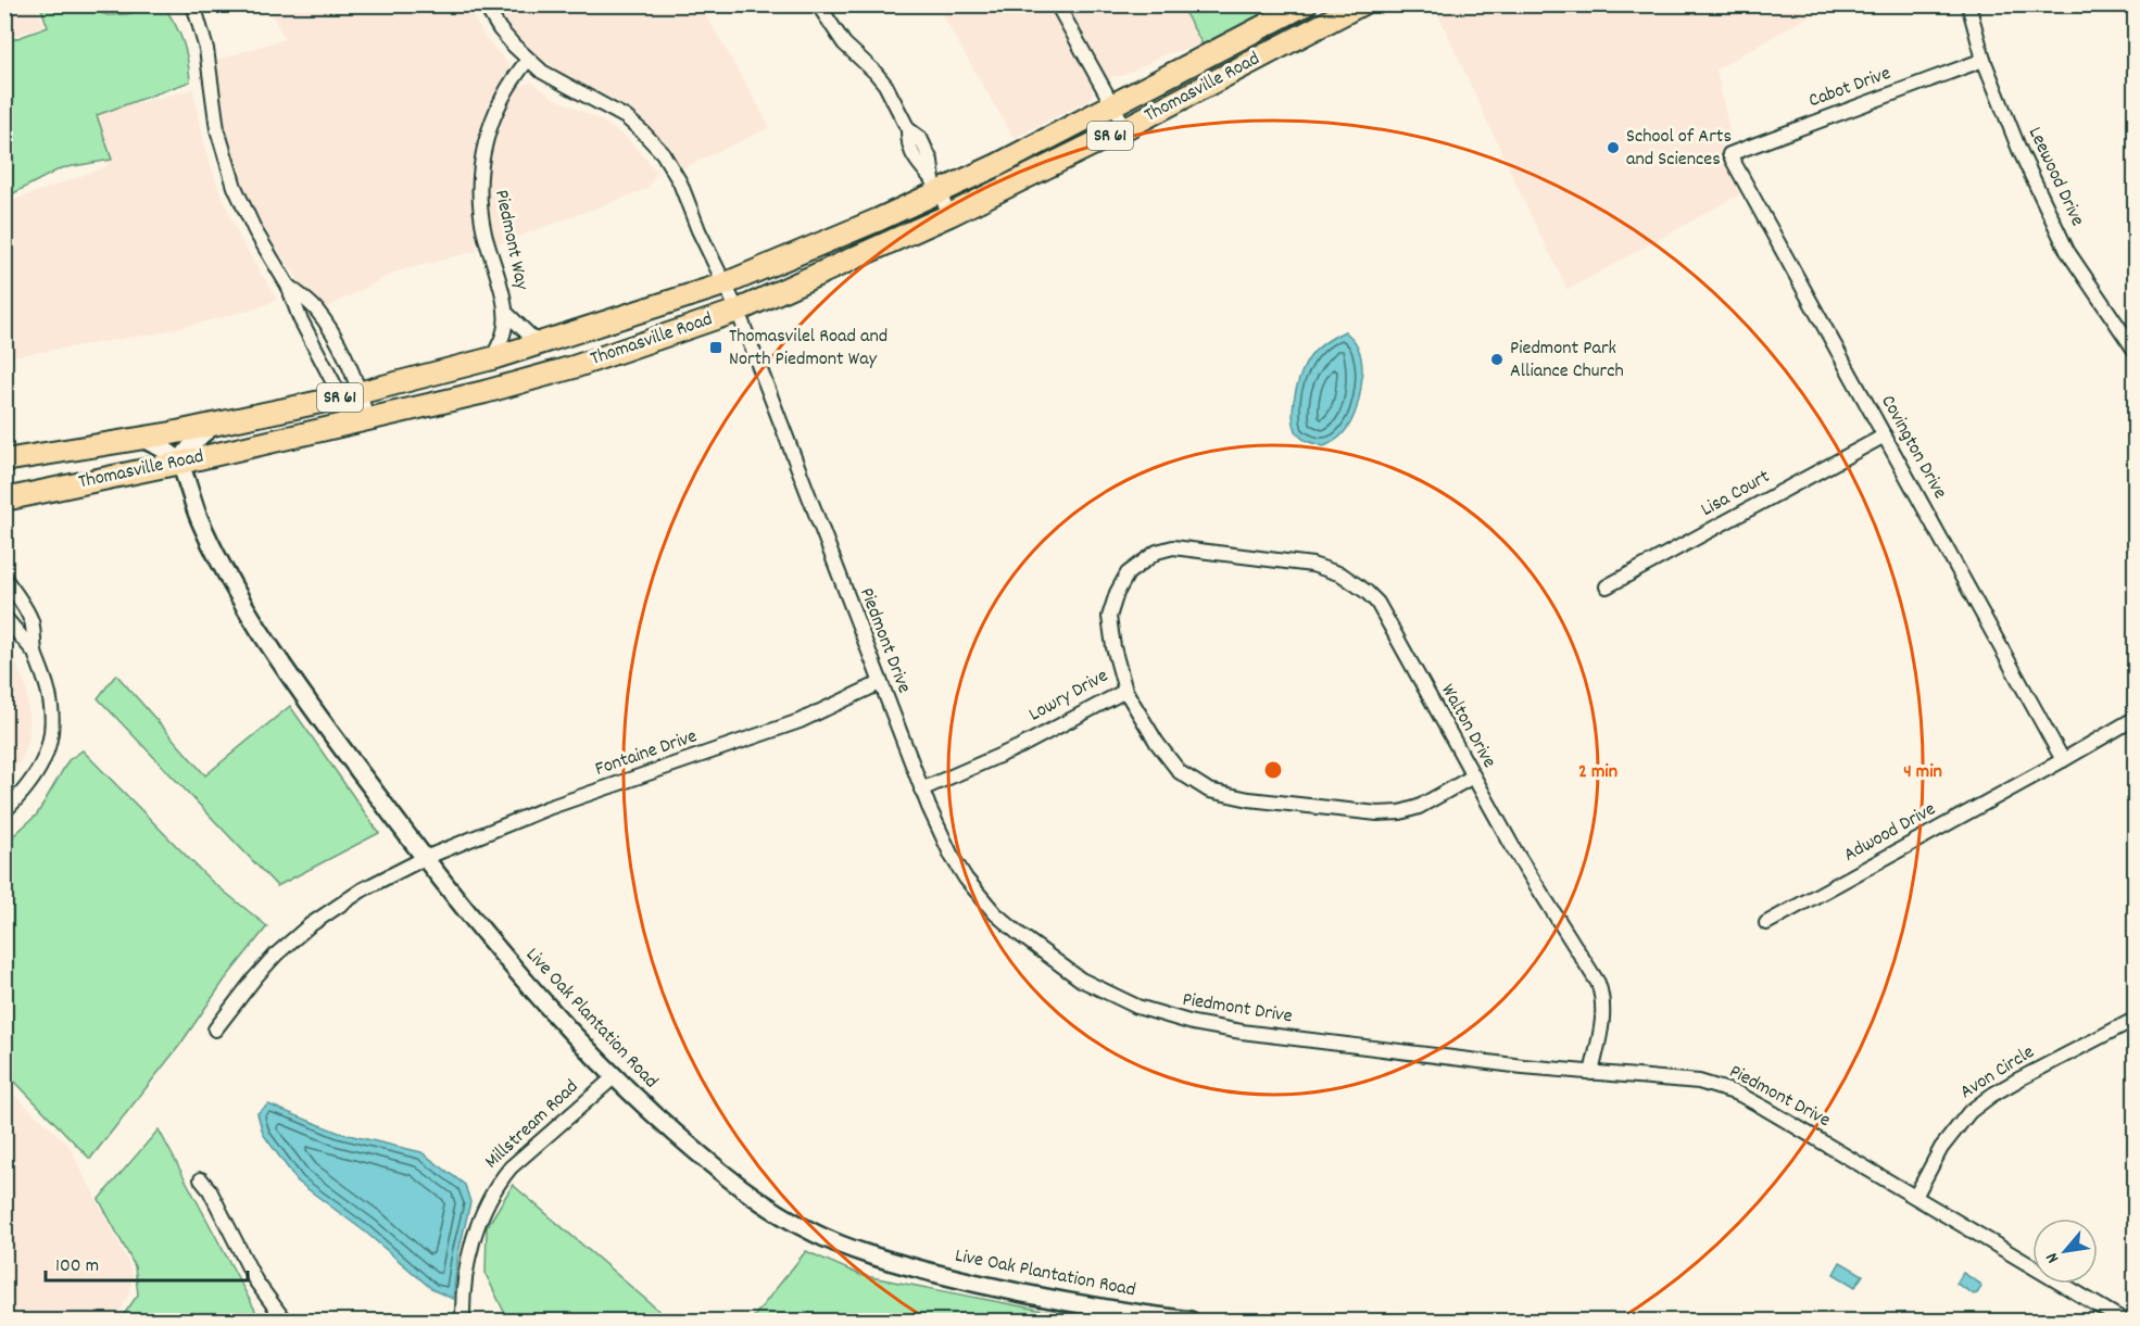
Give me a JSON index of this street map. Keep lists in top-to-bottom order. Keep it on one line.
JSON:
{"streets":{"main road":["Thomasville Road","SR 61"],"street":["Cabot Drive","Leewood Drive","Piedmont Way","Covington Drive","Lisa Court","Piedmont Drive","Lowry Drive","Walton Drive","Fontaine Drive","Adwood Drive","Live Oak Plantation Road","Avon Circle","Millstream Road"]},"crossings":[["Thomasville Road","Piedmont Way"],["Thomasville Road","Piedmont Drive"],["Thomasville Road","Live Oak Plantation Road"],["Cabot Drive","Leewood Drive"],["Cabot Drive","Covington Drive"],["Piedmont Way","Piedmont Drive"],["Covington Drive","Lisa Court"],["Covington Drive","Adwood Drive"],["Piedmont Drive","Lowry Drive"],["Piedmont Drive","Walton Drive"],["Piedmont Drive","Fontaine Drive"],["Piedmont Drive","Avon Circle"],["Lowry Drive","Walton Drive"],["Fontaine Drive","Live Oak Plantation Road"],["Live Oak Plantation Road","Millstream Road"]],"places":{"other":["School of Arts and Sciences","Piedmont Park Alliance Church"],"transit":["Thomasvilel Road and North Piedmont Way"]},"scale_bar":"100 m","north":"bottom left","rings":["2 min","4 min"]}
